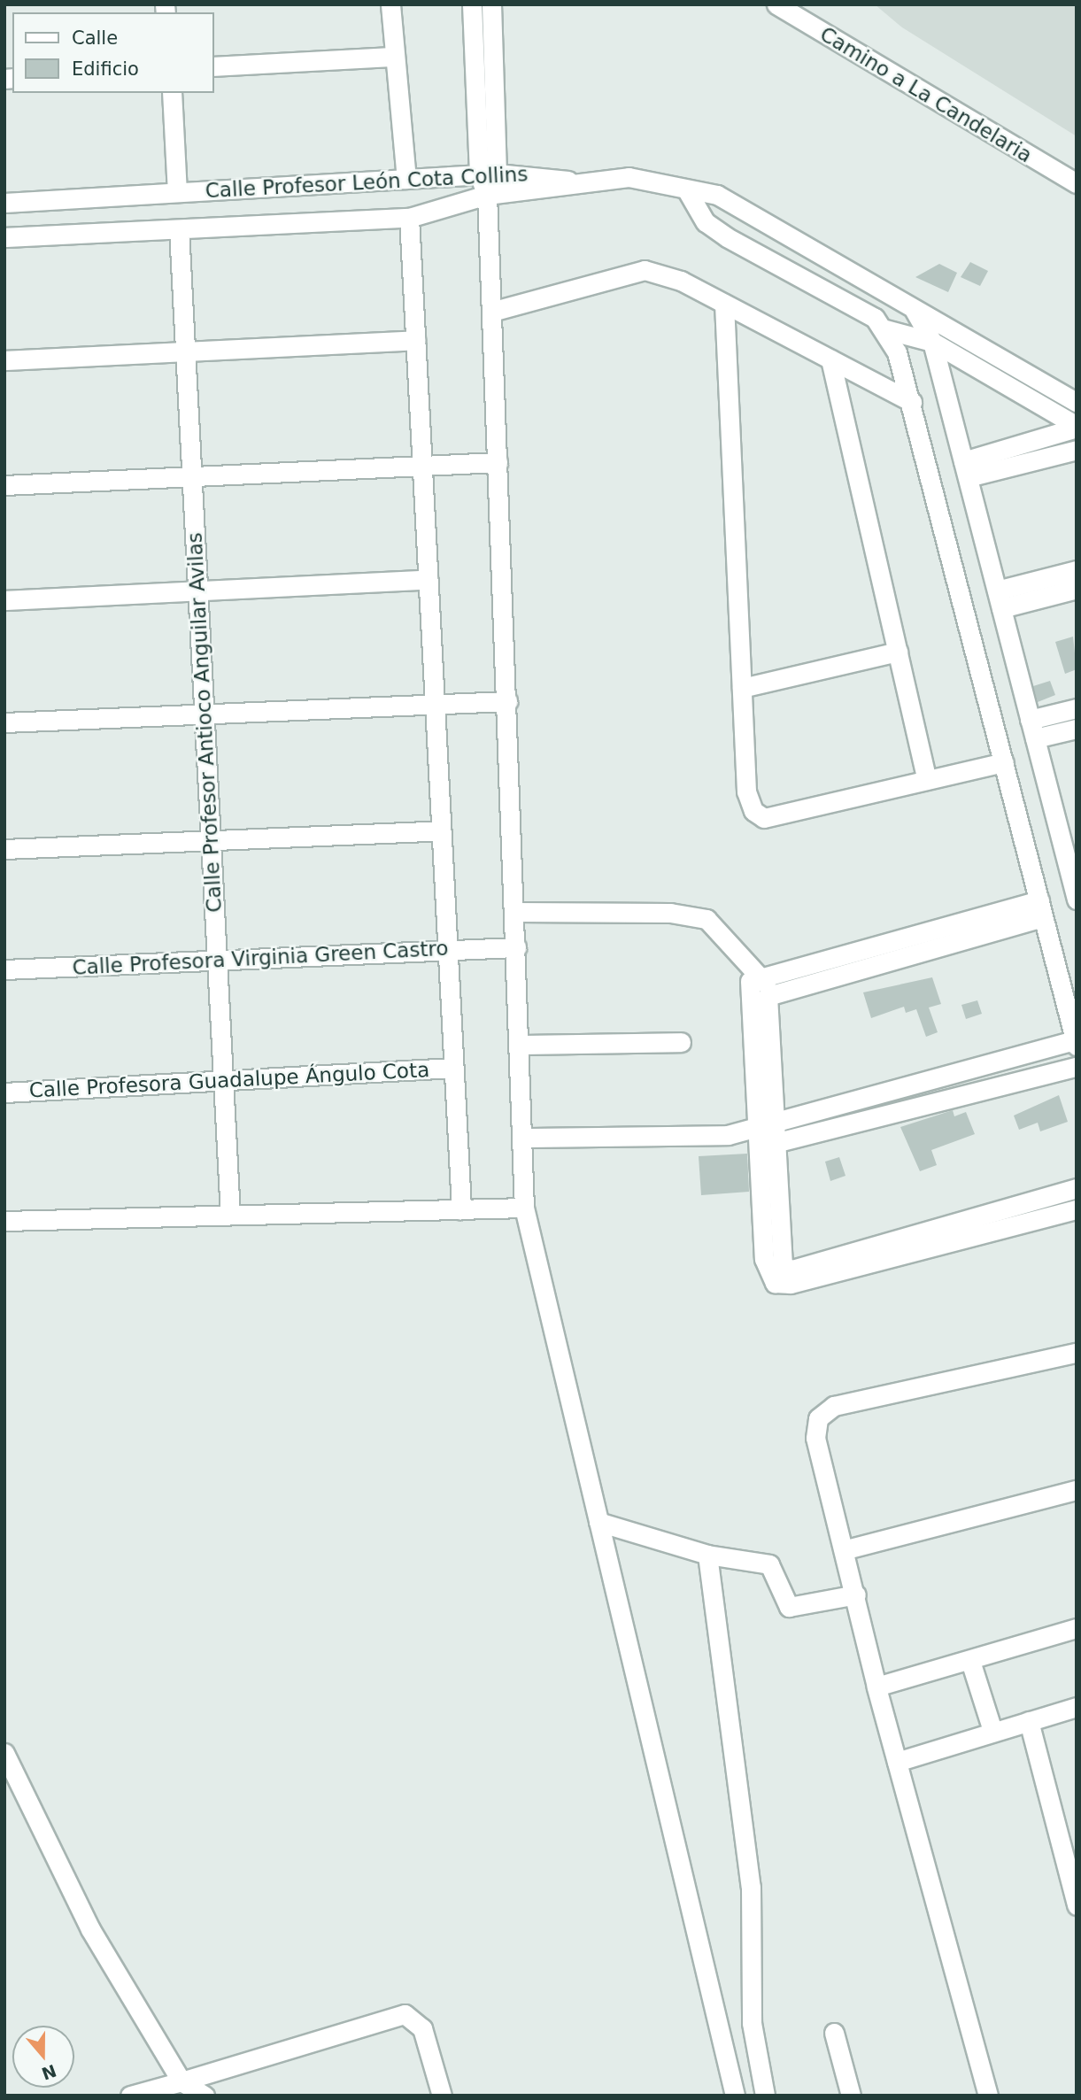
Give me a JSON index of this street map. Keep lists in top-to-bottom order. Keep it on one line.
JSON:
{"streets":{"street":["Camino a La Candelaria","Calle Profesor León Cota Collins","Calle Profesor Antioco Anguilar Avilas","Calle Profesora Virginia Green Castro","Calle Profesora Guadalupe Ángulo Cota"]},"crossings":[["Calle Profesor León Cota Collins","Calle Profesor Antioco Anguilar Avilas"],["Calle Profesor Antioco Anguilar Avilas","Calle Profesora Virginia Green Castro"],["Calle Profesor Antioco Anguilar Avilas","Calle Profesora Guadalupe Ángulo Cota"]],"legend":["Calle","Edificio"],"north":"bottom"}
